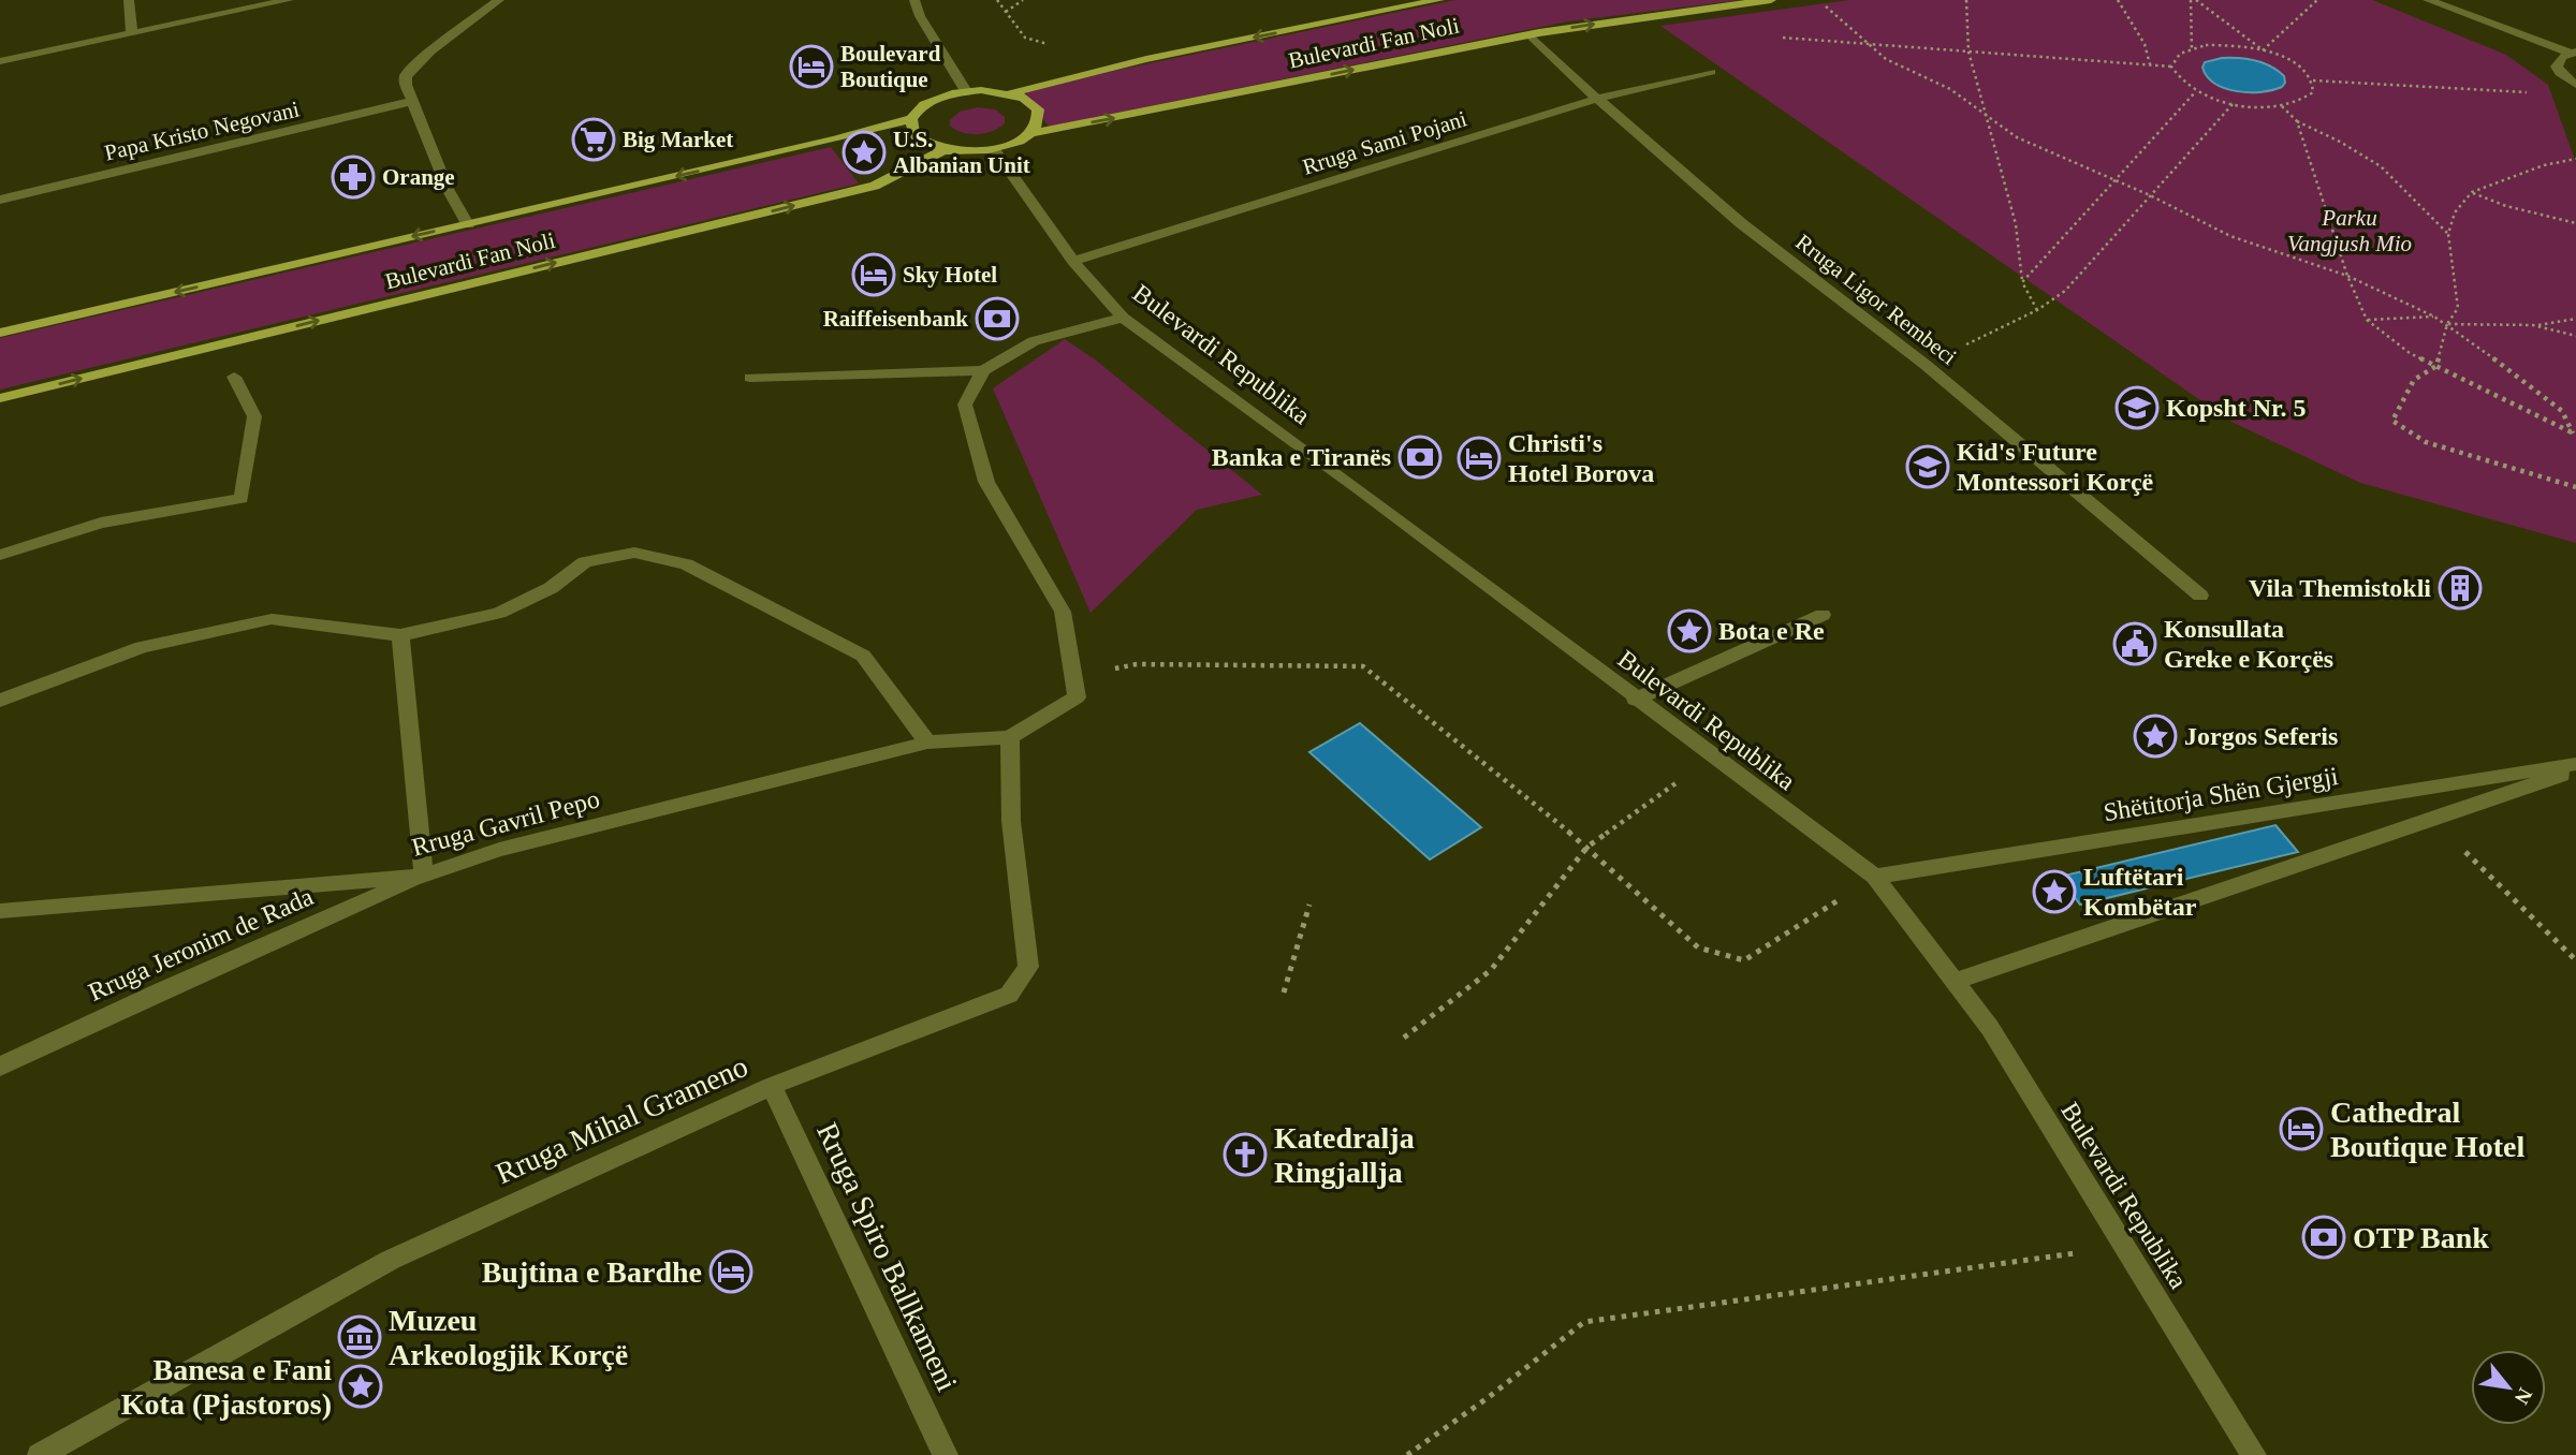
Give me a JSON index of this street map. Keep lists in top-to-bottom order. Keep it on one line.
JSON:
{"streets":{"main road":["Bulevardi Fan Noli"],"street":["Papa Kristo Negovani","Rruga Sami Pojani","Rruga Ligor Rembeci","Bulevardi Republika","Shëtitorja Shën Gjergji","Rruga Gavril Pepo","Rruga Jeronim de Rada","Rruga Mihal Grameno","Rruga Spiro Ballkameni"]},"crossings":[["Bulevardi Fan Noli","Rruga Ligor Rembeci"],["Bulevardi Fan Noli","Bulevardi Republika"],["Rruga Sami Pojani","Rruga Ligor Rembeci"],["Rruga Sami Pojani","Bulevardi Republika"],["Bulevardi Republika","Shëtitorja Shën Gjergji"],["Rruga Gavril Pepo","Rruga Jeronim de Rada"],["Rruga Gavril Pepo","Rruga Mihal Grameno"],["Rruga Mihal Grameno","Rruga Spiro Ballkameni"]],"parks":["Parku Vangjush Mio"],"places":{"hotel":["Boulevard Boutique","Sky Hotel","Christi's Hotel Borova","Cathedral Boutique Hotel","Bujtina e Bardhe"],"supermarket":["Big Market"],"place":["U.S. Albanian Unit","Bota e Re","Jorgos Seferis","Luftëtari Kombëtar","Banesa e Fani Kota (Pjastoros)"],"pharmacy":["Orange"],"bank":["Raiffeisenbank","Banka e Tiranës","OTP Bank"],"school or university":["Kopsht Nr. 5","Kid's Future Montessori Korçë"],"building":["Vila Themistokli"],"public building":["Konsullata Greke e Korçës"],"church":["Katedralja Ringjallja"],"museum":["Muzeu Arkeologjik Korçë"]},"north":"bottom right"}
